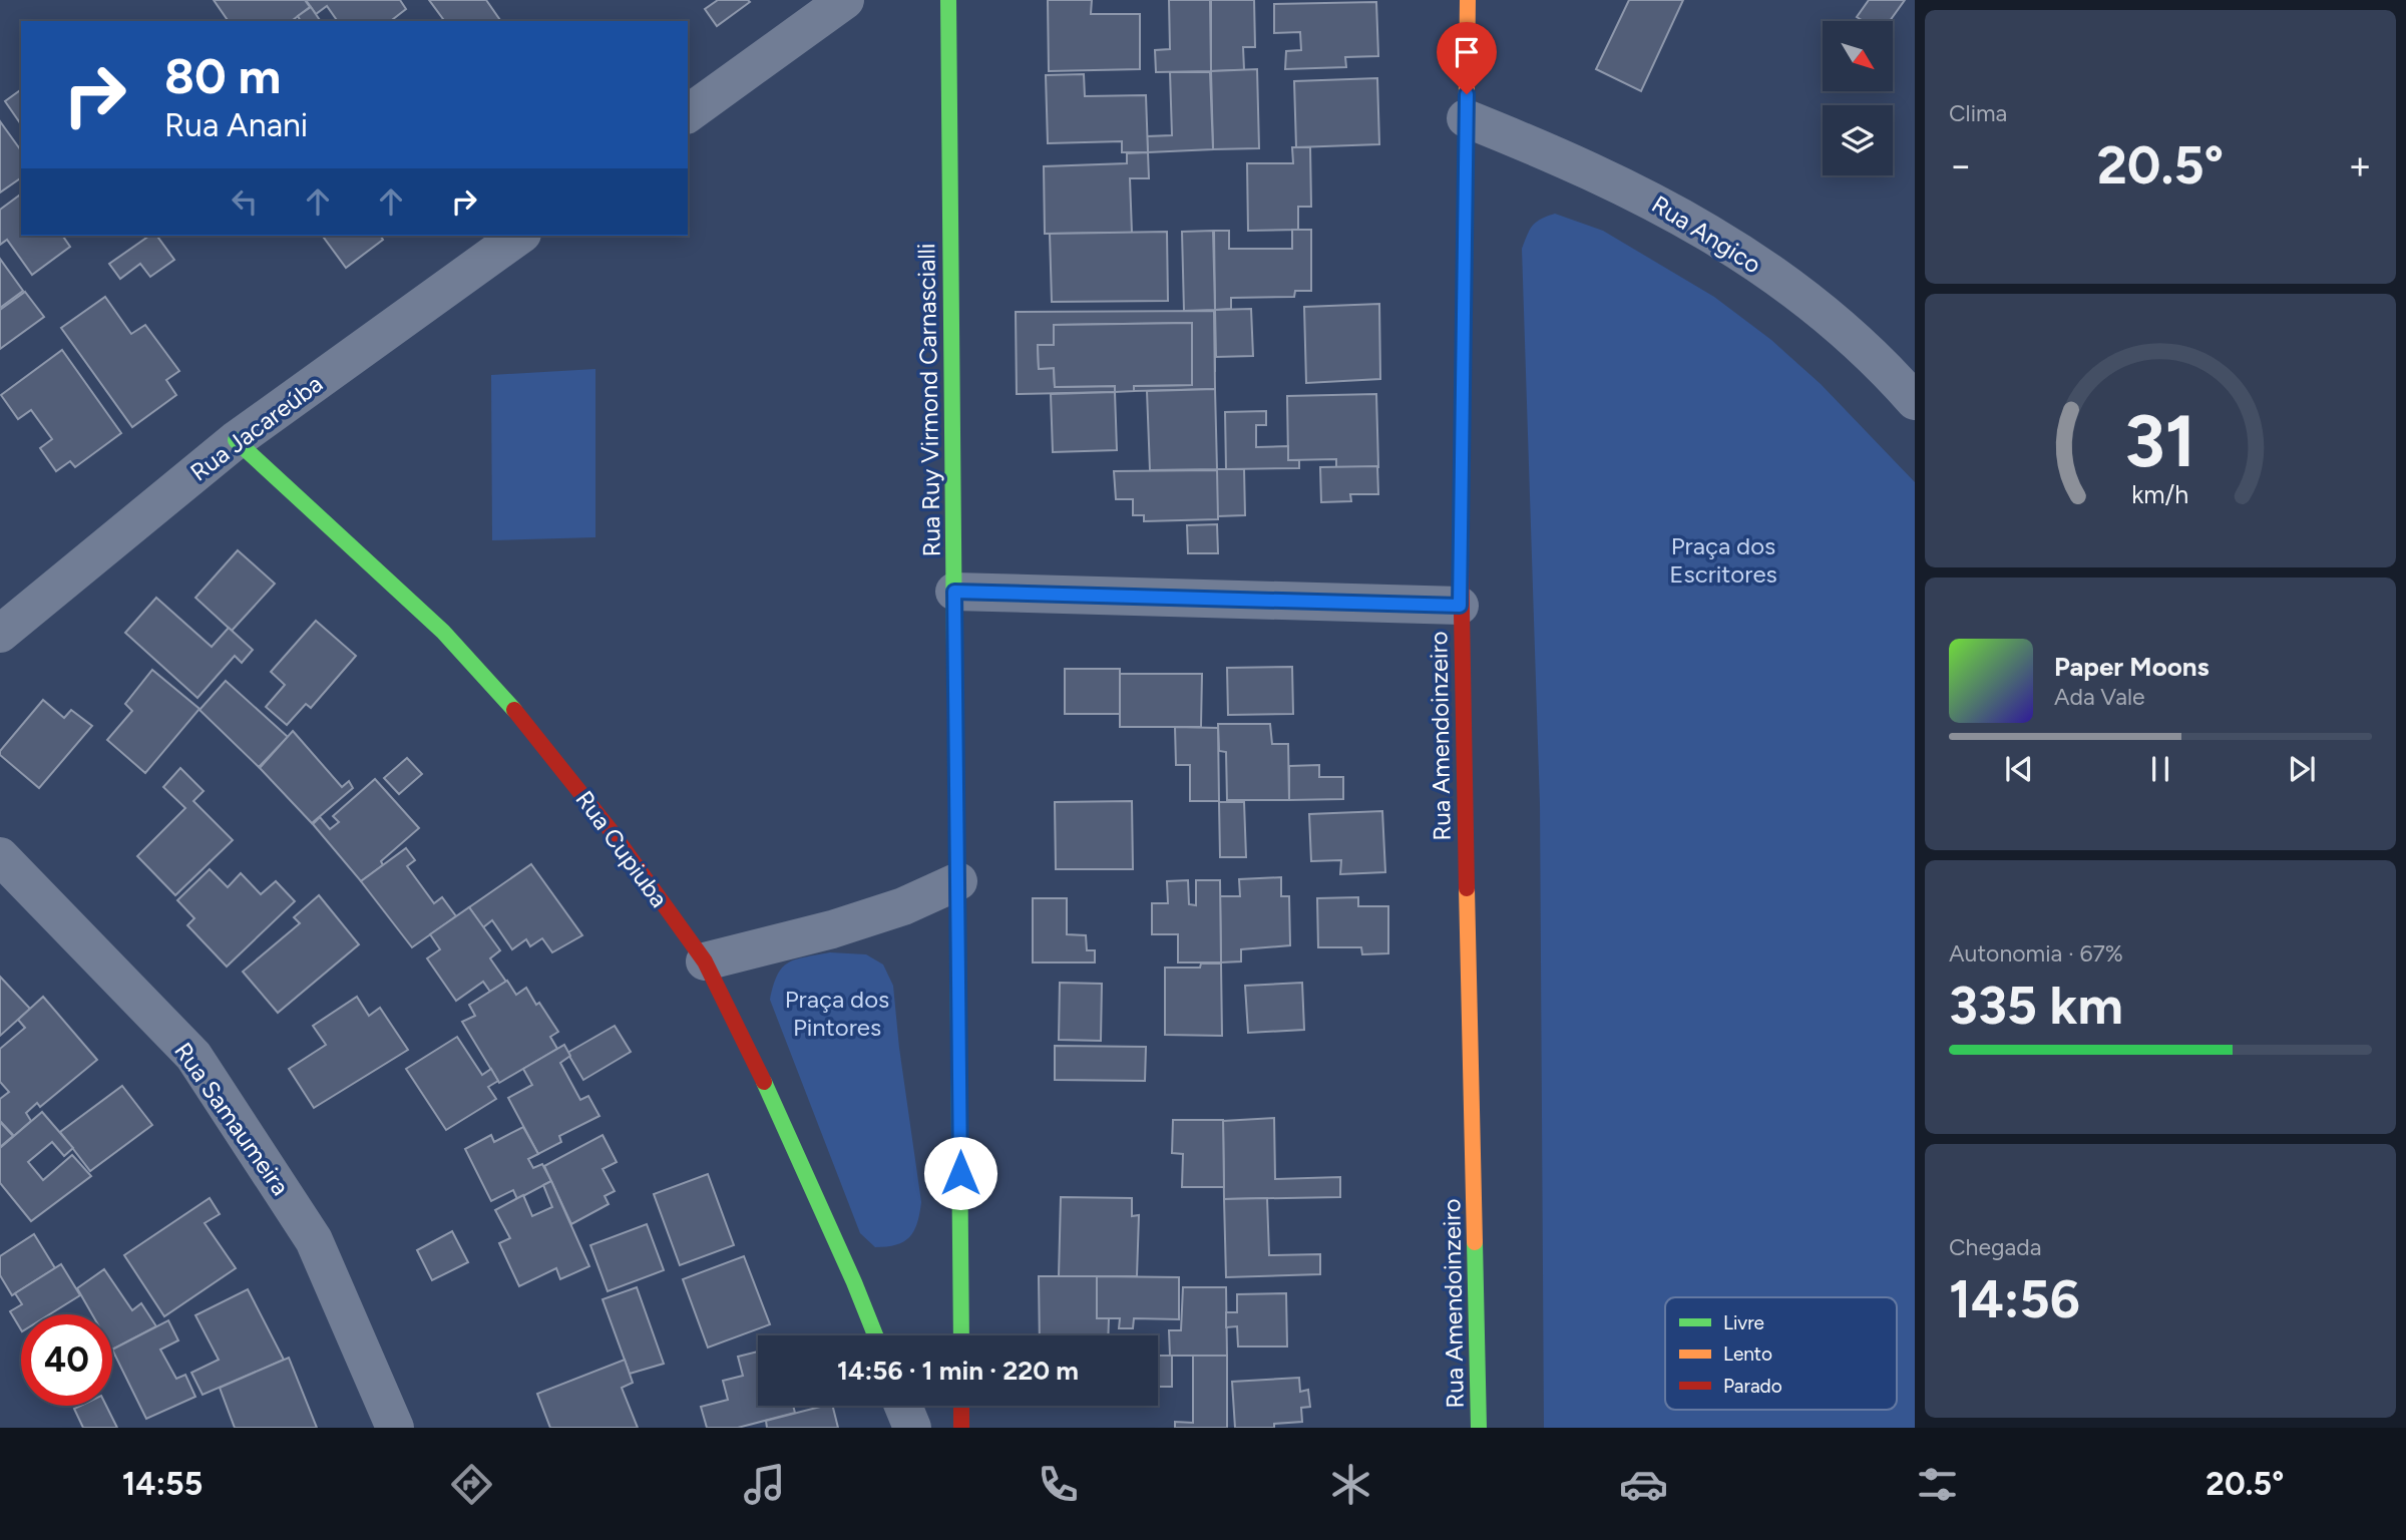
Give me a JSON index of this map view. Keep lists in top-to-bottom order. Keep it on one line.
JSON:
{"streets":{"street":["Rua Angico","Rua Ruy Virmond Carnascialli","Rua Jacareúba","Rua Amendoinzeiro","Rua Cupiuba","Rua Samaumeira"]},"crossings":[["Rua Angico","Rua Amendoinzeiro"],["Rua Jacareúba","Rua Cupiuba"]],"parks":["Praça dos Escritores","Praça dos Pintores"],"legend":["Livre","Lento","Parado"],"north":"bottom right","page":{"tile":["Clima",["Autonomia · 67%","335 km"],["Chegada","14:56"]],"turn":["80 m","Rua Anani"],"heat":["−","20.5°","+"],"song":["Paper Moons","Ada Vale"],"limit":"40","trip":"14:56 · 1 min · 220 m","tabs":["14:55","20.5°"],"gauge":["31","km/h"]}}
